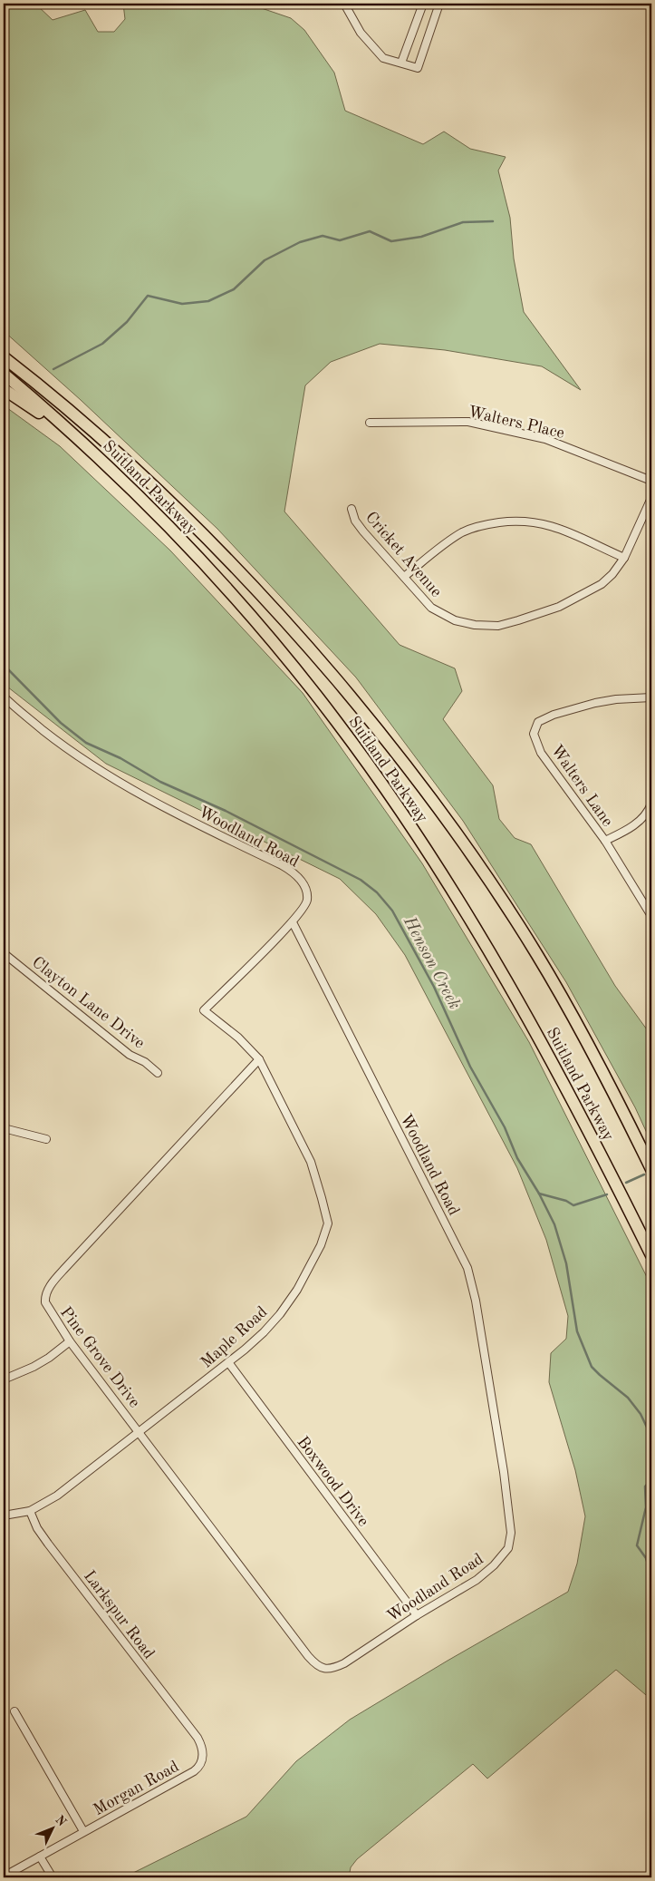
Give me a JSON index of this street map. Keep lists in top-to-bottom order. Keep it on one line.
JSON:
{"streets":{"highway":["Suitland Parkway"],"street":["Walters Place","Cricket Avenue","Walters Lane","Woodland Road","Clayton Lane Drive","Maple Road","Pine Grove Drive","Boxwood Drive","Larkspur Road","Morgan Road"]},"crossings":[["Woodland Road","Maple Road"],["Woodland Road","Pine Grove Drive"],["Woodland Road","Boxwood Drive"],["Maple Road","Pine Grove Drive"],["Maple Road","Boxwood Drive"],["Maple Road","Larkspur Road"],["Larkspur Road","Morgan Road"]],"water":["Henson Creek"],"north":"top right"}
